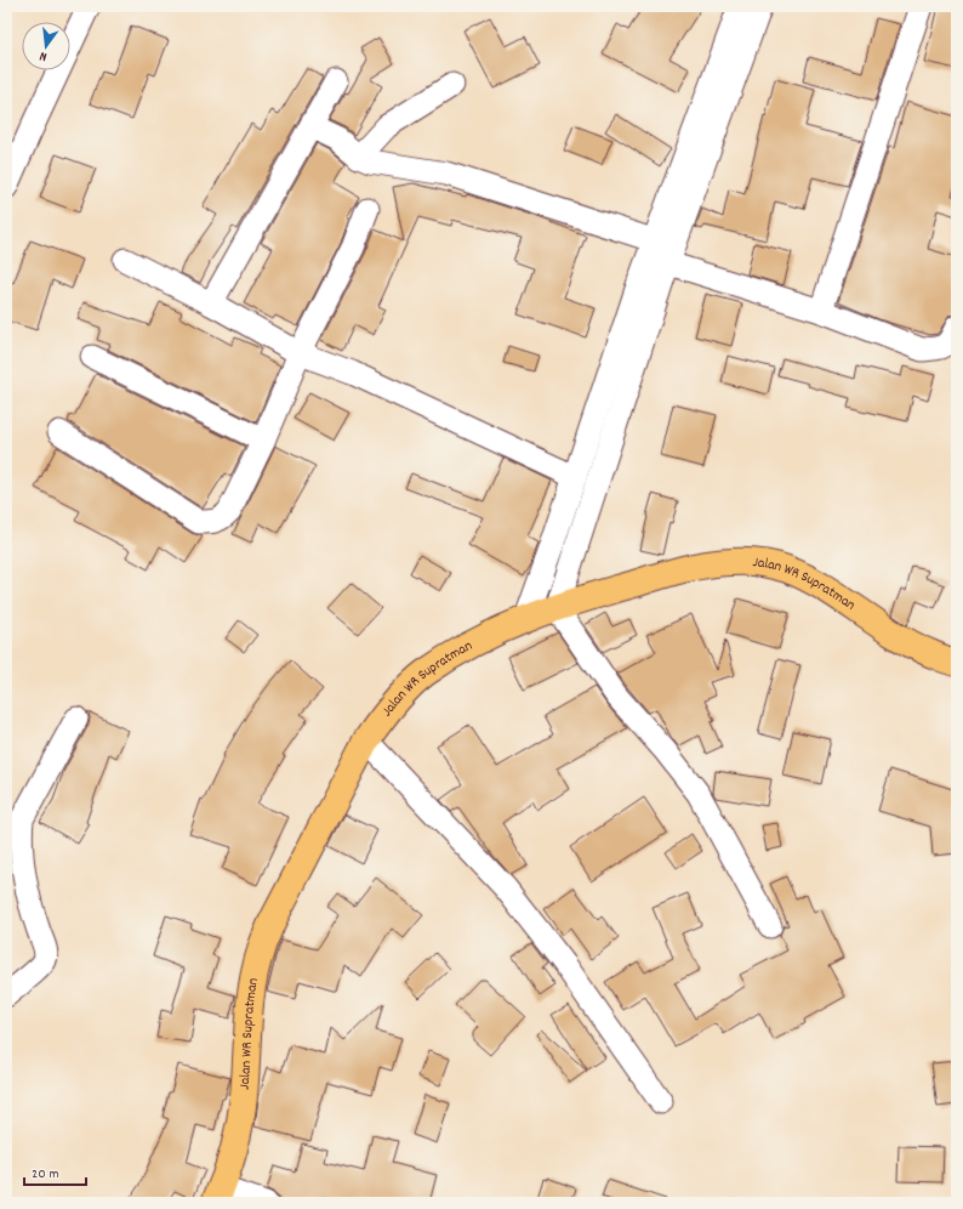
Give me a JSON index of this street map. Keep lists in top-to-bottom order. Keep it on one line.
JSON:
{"streets":{"highway":["Jalan WR Supratman"]},"scale_bar":"20 m","north":"bottom"}
